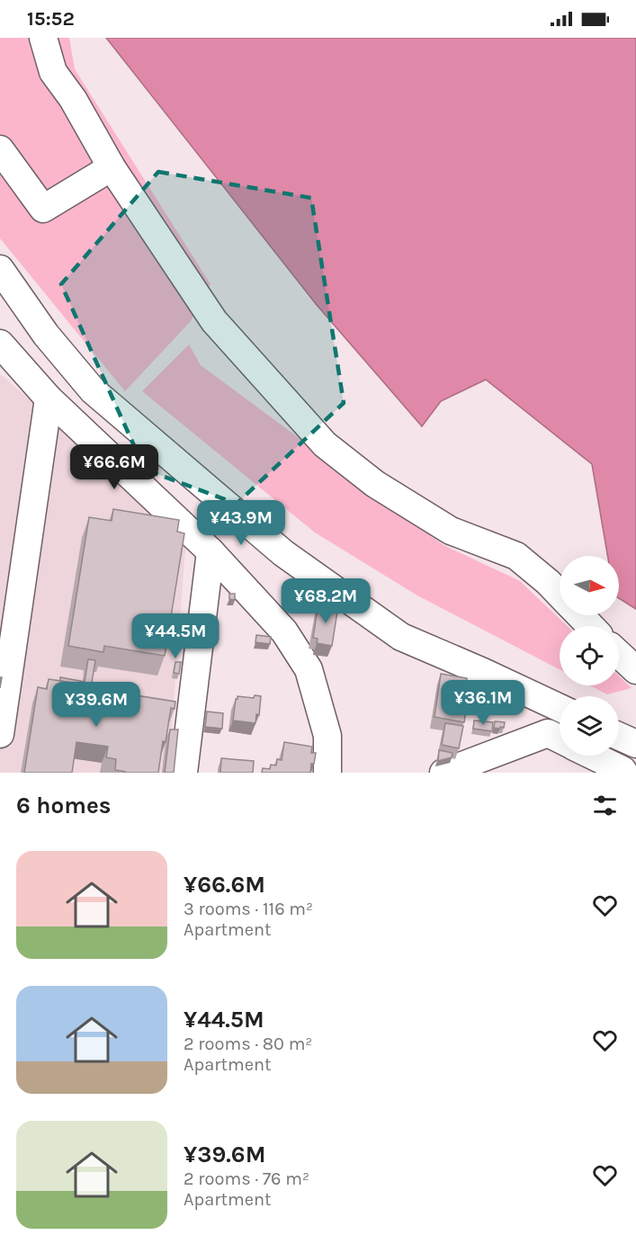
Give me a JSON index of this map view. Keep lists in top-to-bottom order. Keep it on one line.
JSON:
{"north":"right","page":{"status":"15:52","price":["¥66.6M","¥43.9M","¥68.2M","¥44.5M","¥36.1M","¥39.6M"],"heading":"6 homes","list":[{"name":"¥66.6M","note":"3 rooms · 116 m² · Apartment"},{"name":"¥44.5M","note":"2 rooms · 80 m² · Apartment"},{"name":"¥39.6M","note":"2 rooms · 76 m² · Apartment"}]}}
